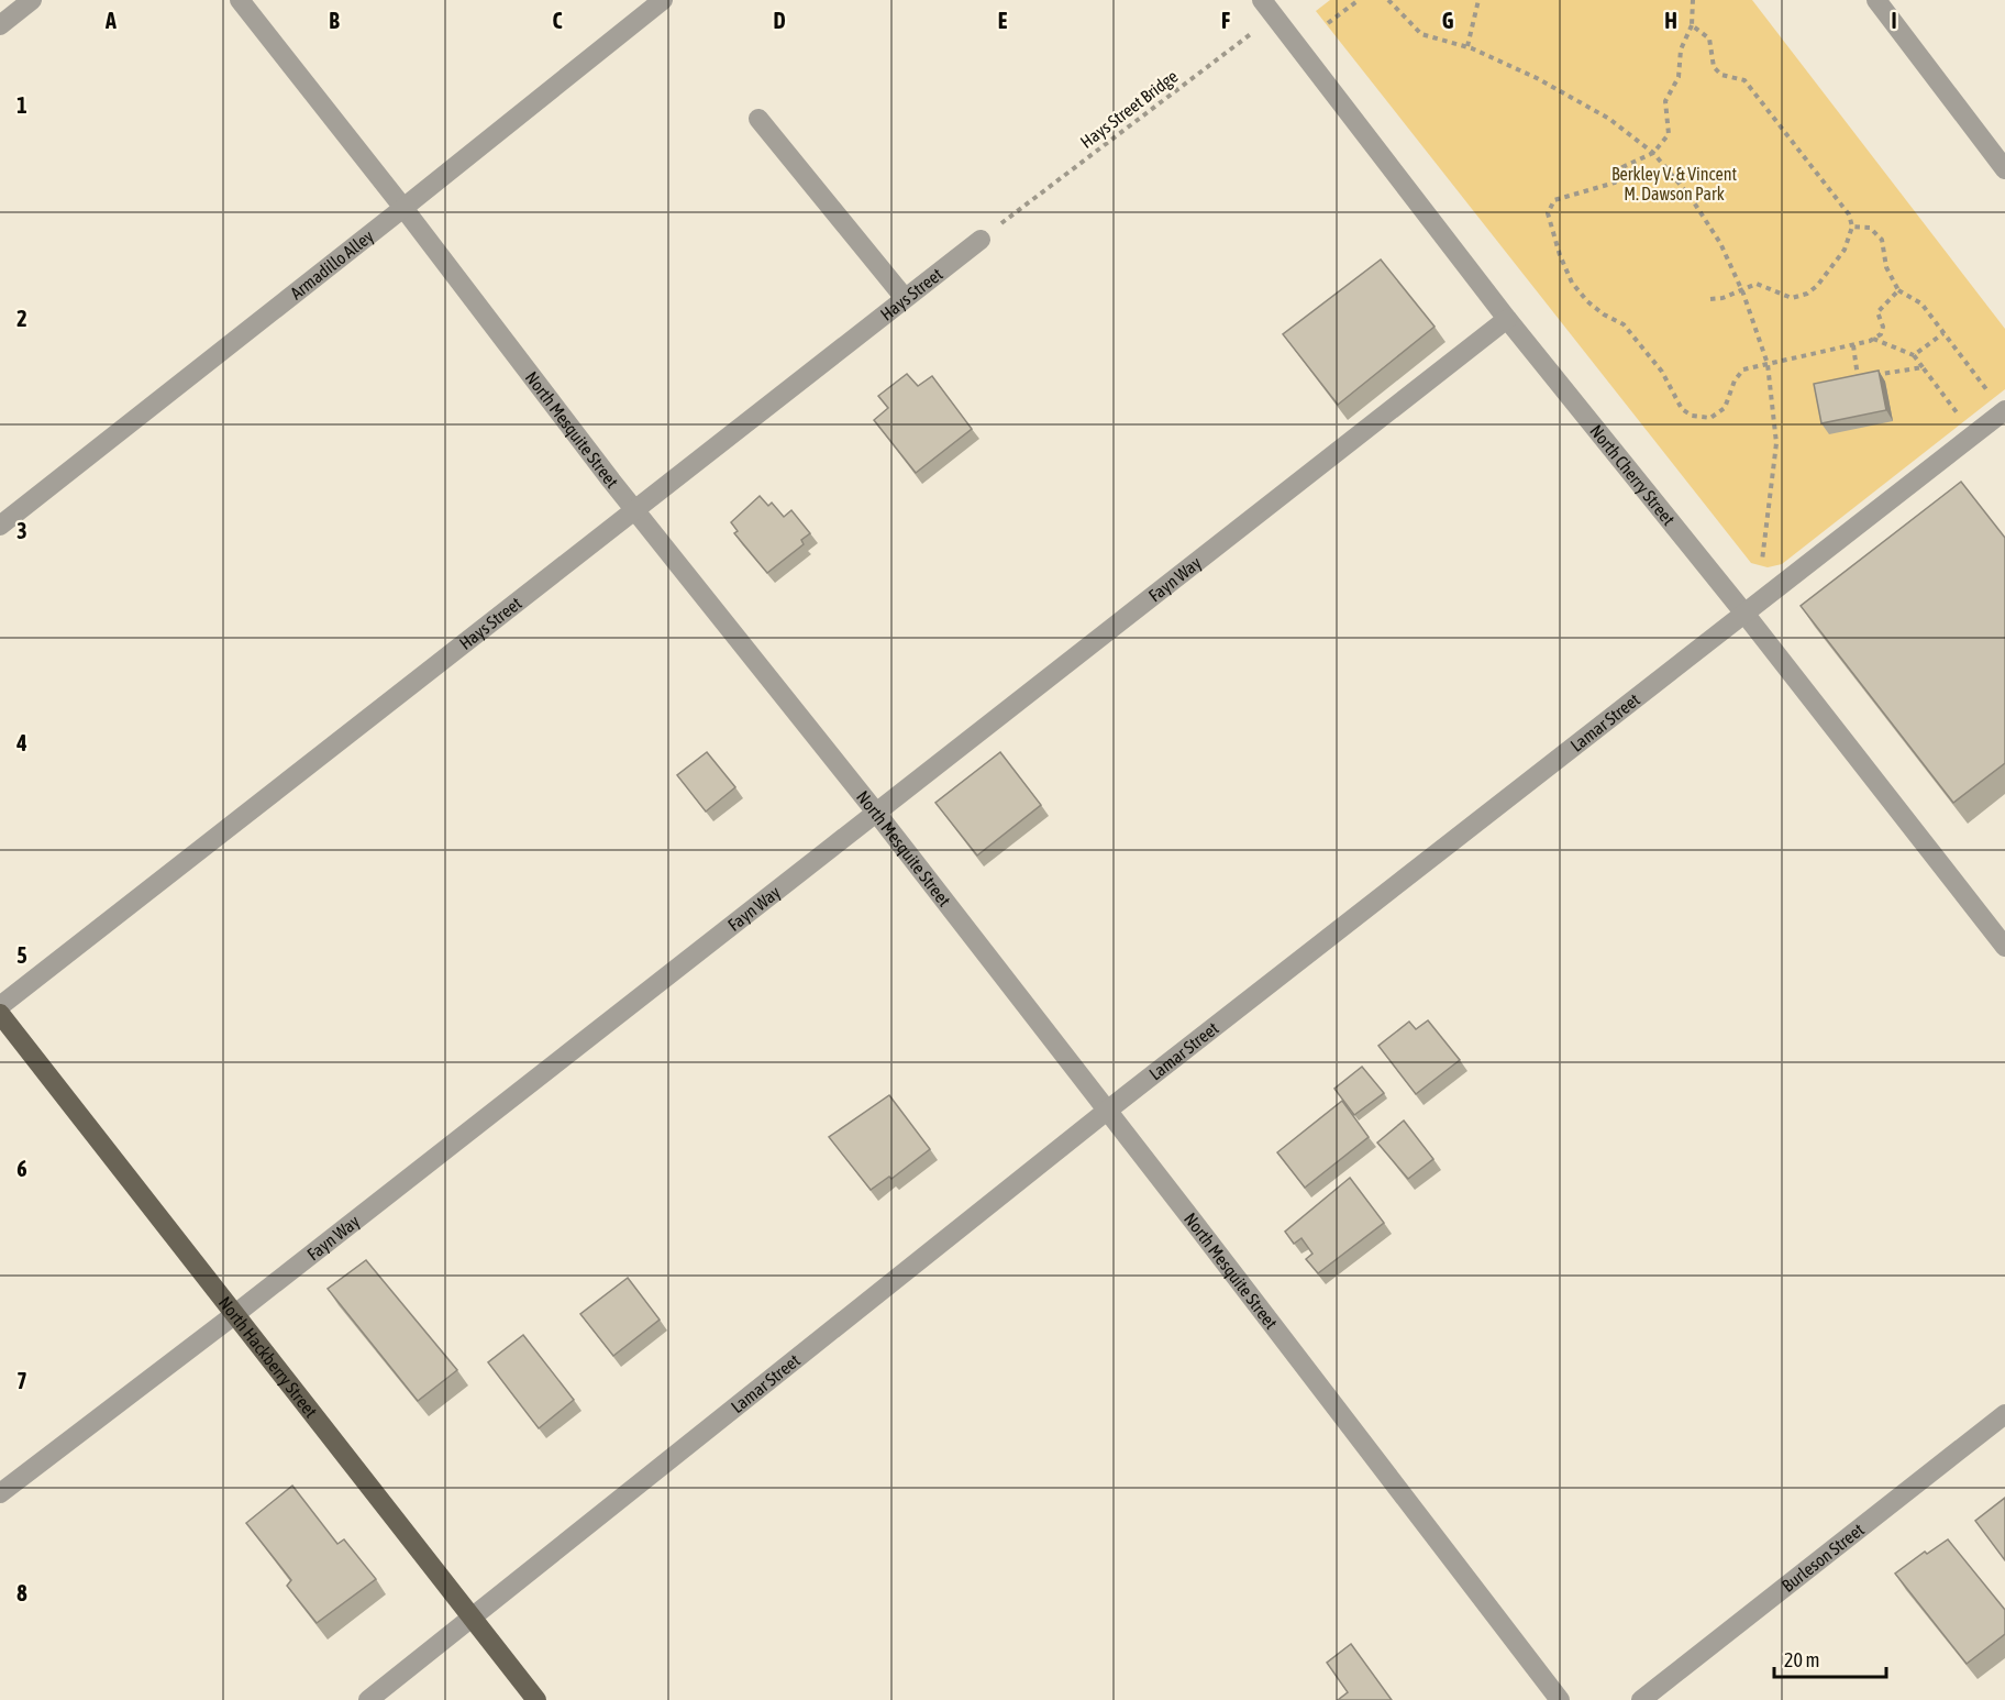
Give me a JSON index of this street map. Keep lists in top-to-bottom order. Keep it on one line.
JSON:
{"streets":{"main road":["North Hackberry Street"],"street":["Armadillo Alley","Hays Street","North Mesquite Street","North Cherry Street","Fayn Way","Lamar Street","Burleson Street"],"path":["Hays Street Bridge"]},"crossings":[["Hays Street Bridge","Hays Street"],["Armadillo Alley","North Mesquite Street"],["Hays Street","North Mesquite Street"],["North Mesquite Street","Fayn Way"],["North Mesquite Street","Lamar Street"],["North Cherry Street","Fayn Way"],["North Cherry Street","Lamar Street"],["Fayn Way","North Hackberry Street"],["Lamar Street","North Hackberry Street"]],"parks":["Berkley V. & Vincent M. Dawson Park"],"scale_bar":"20 m","grid":{"columns":["A","B","C","D","E","F","G","H","I"],"rows":["1","2","3","4","5","6","7","8"]}}
